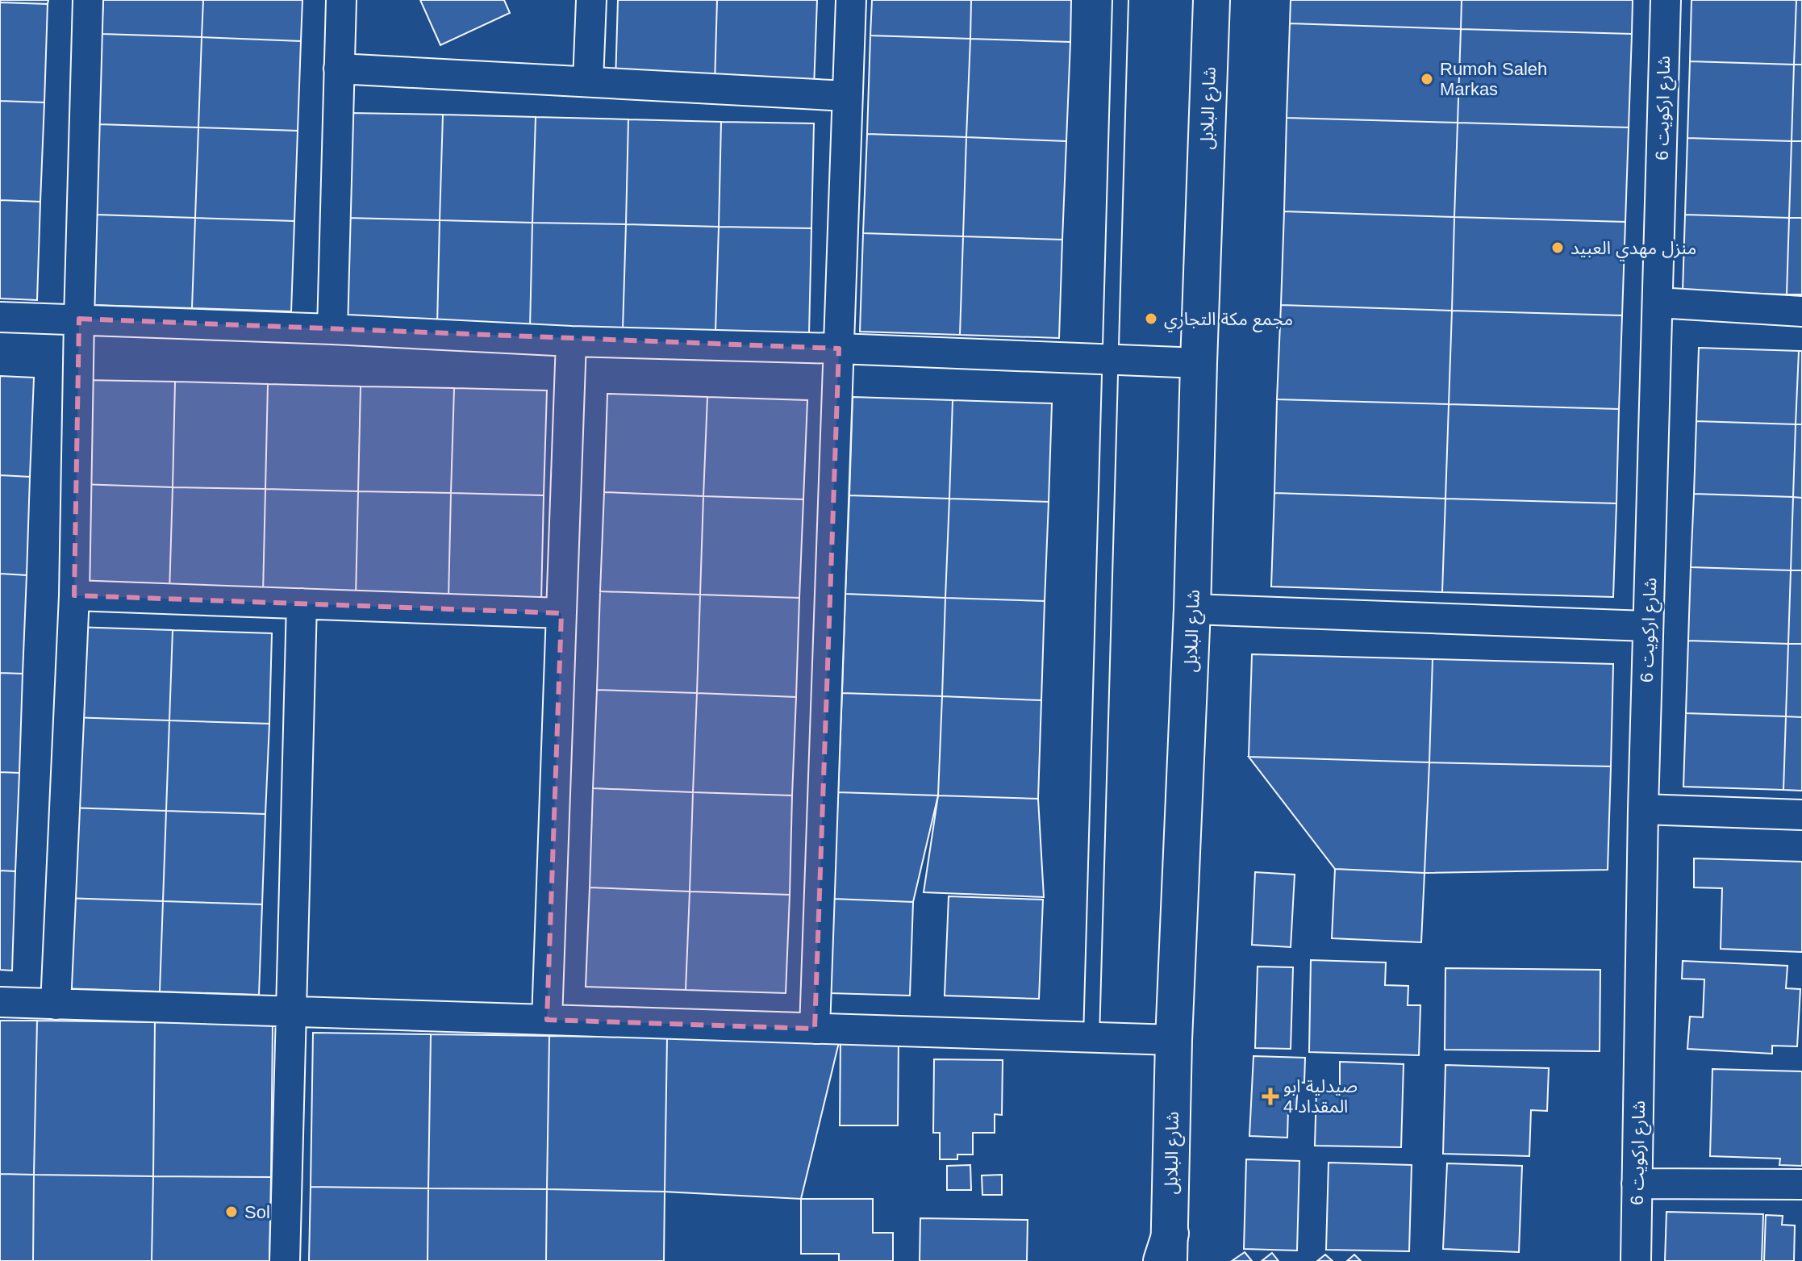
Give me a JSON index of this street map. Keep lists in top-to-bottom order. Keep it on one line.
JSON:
{"streets":{"street":["شارع البلابل","شارع اركويت 6"]},"places":{"other":["Rumoh Saleh Markas","منزل مهدي العبيد","مجمع مكة التجاري","Sol"],"health":["صيدلية ابو المقداد 4"]}}
